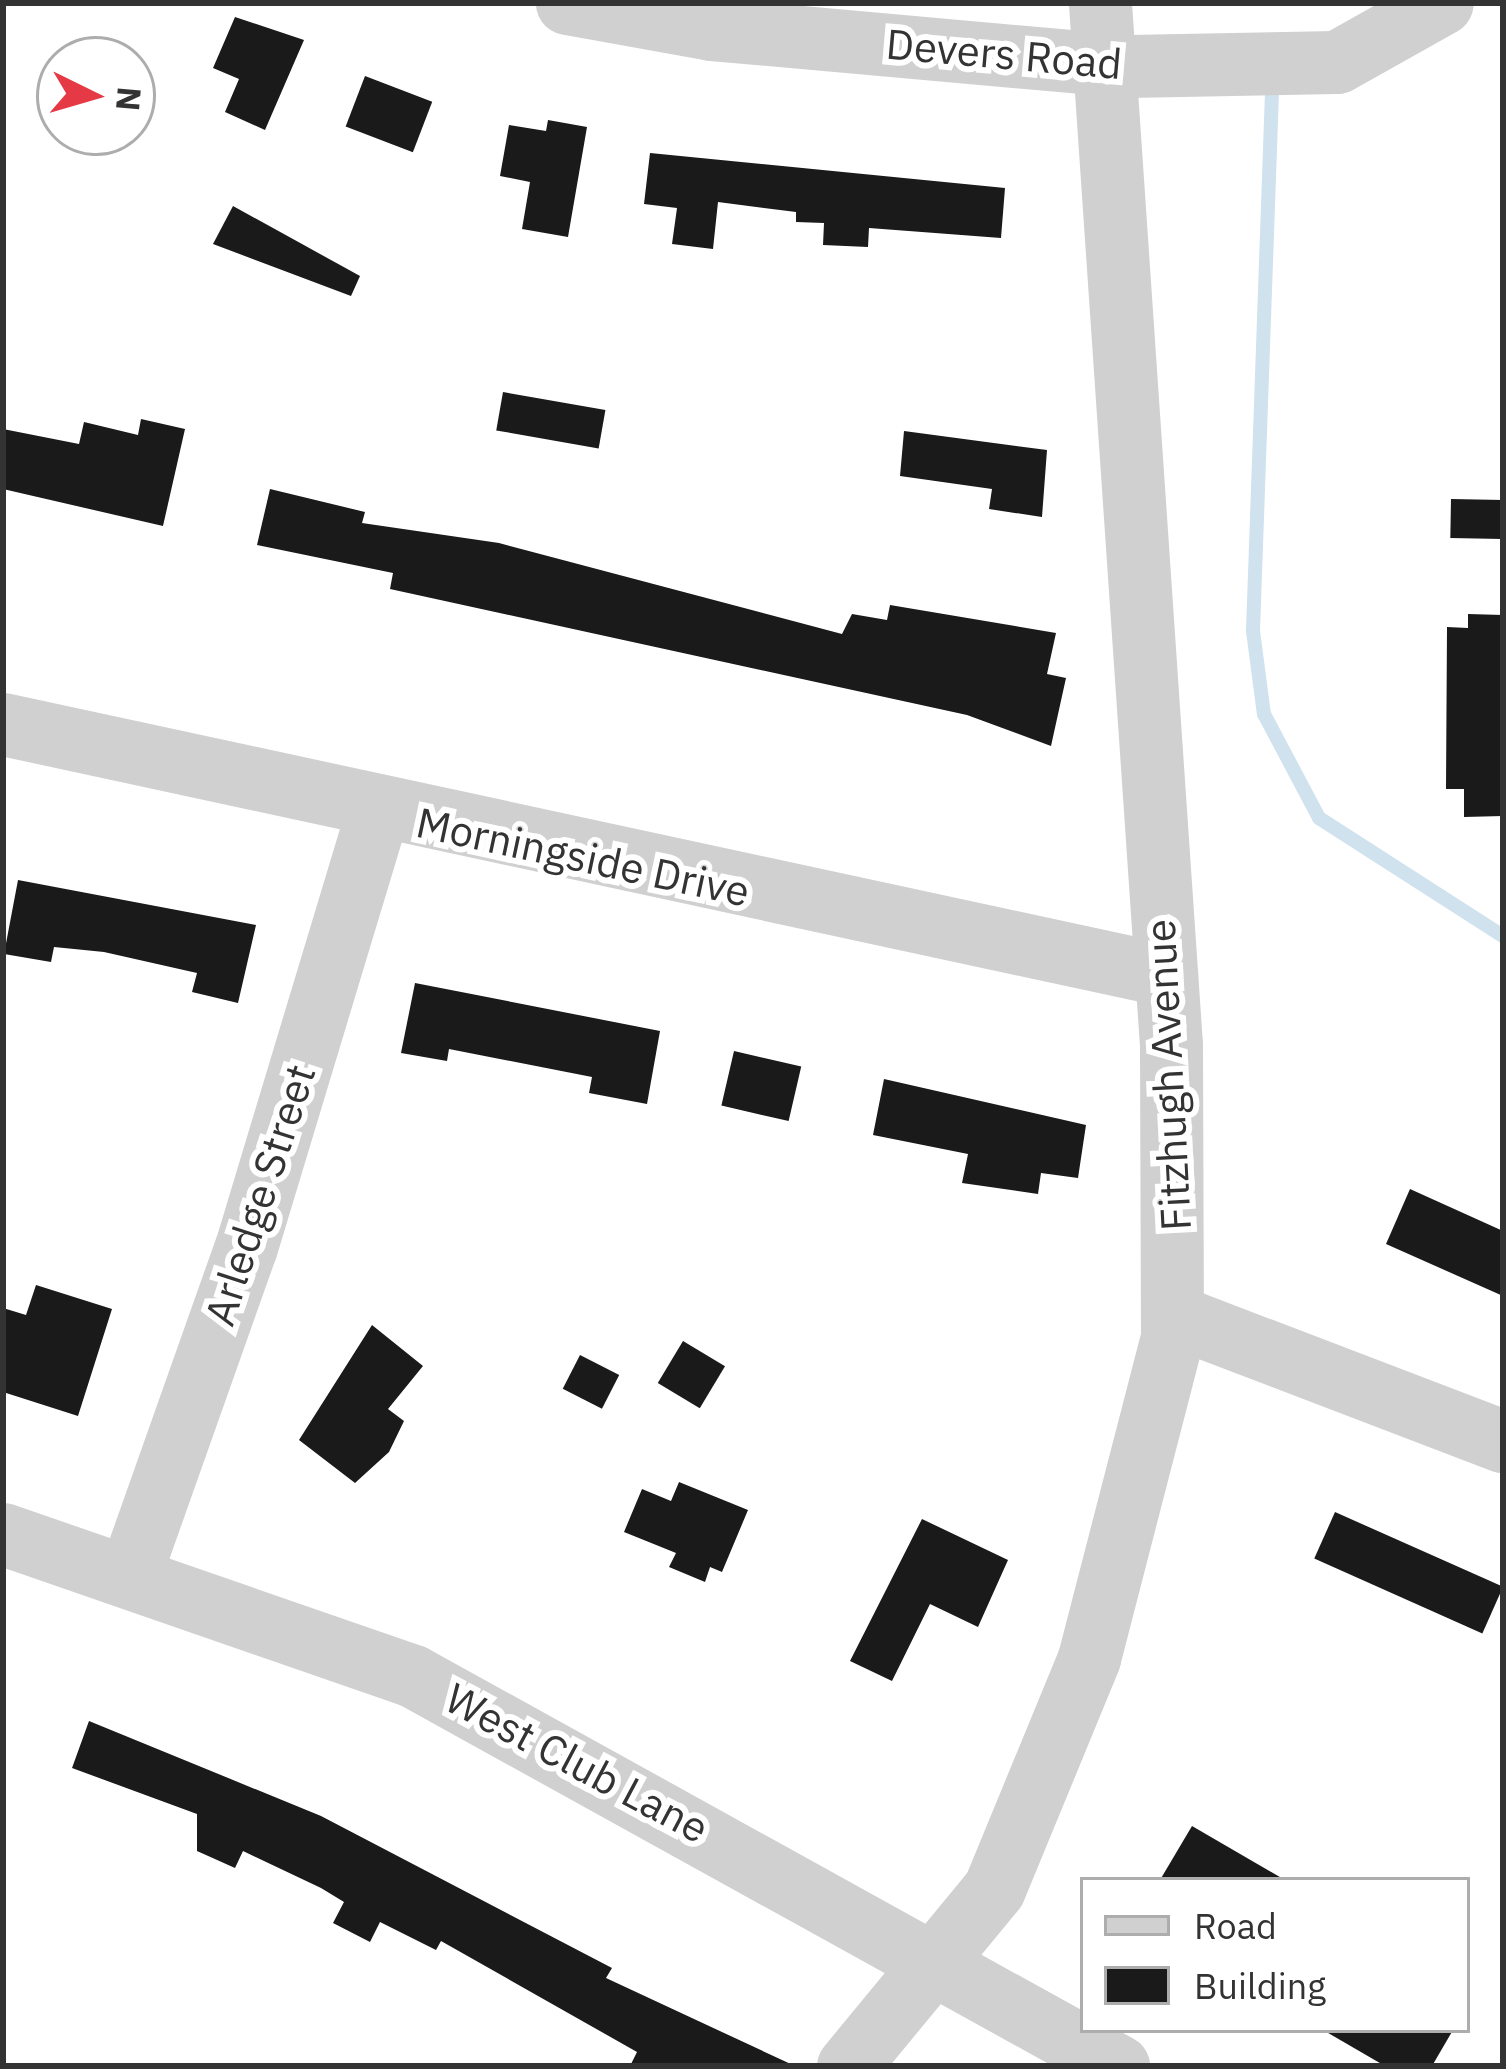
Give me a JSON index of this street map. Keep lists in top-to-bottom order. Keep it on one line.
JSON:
{"streets":{"street":["Devers Road","Morningside Drive","Fitzhugh Avenue","Arledge Street","West Club Lane"]},"crossings":[["Devers Road","Fitzhugh Avenue"],["Morningside Drive","Fitzhugh Avenue"],["Morningside Drive","Arledge Street"],["Fitzhugh Avenue","West Club Lane"],["Arledge Street","West Club Lane"]],"legend":["Road","Building"],"north":"right"}
